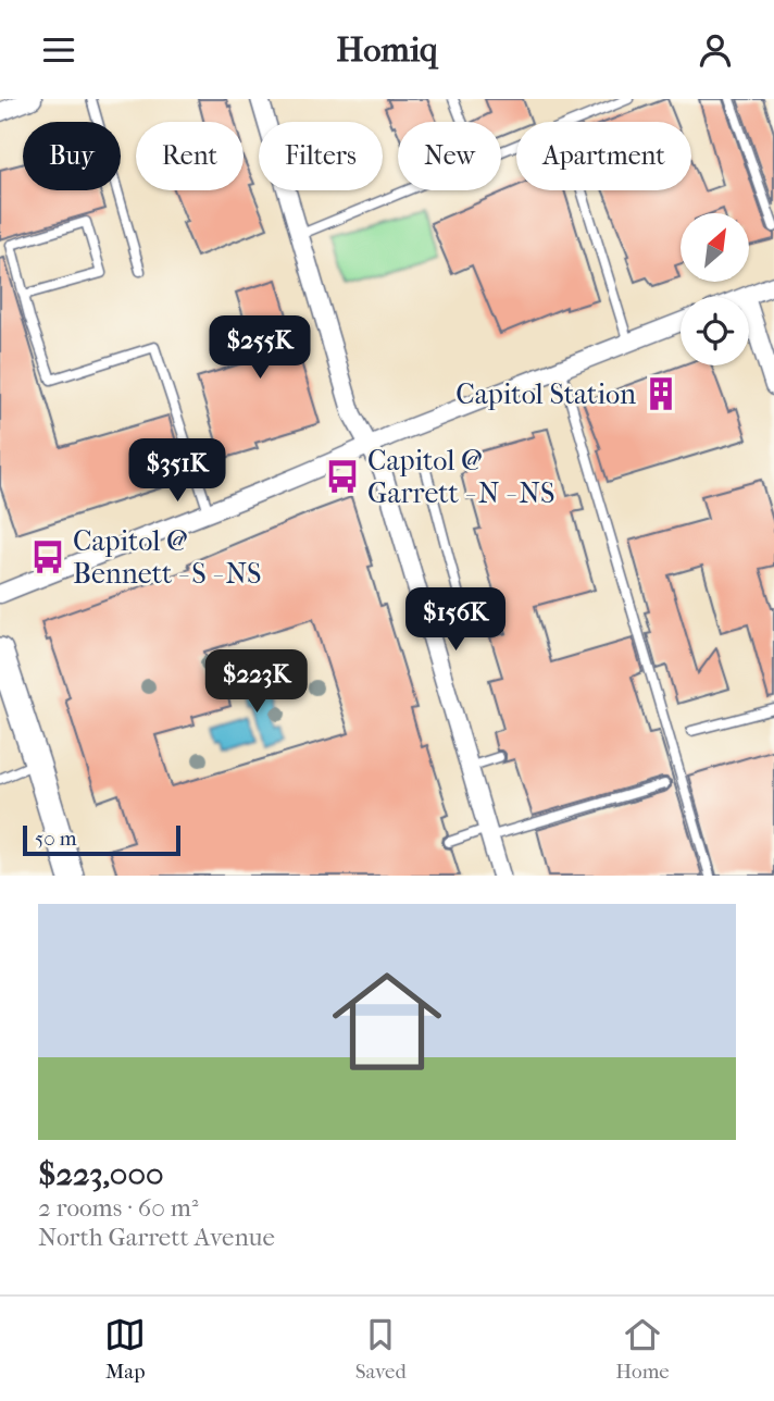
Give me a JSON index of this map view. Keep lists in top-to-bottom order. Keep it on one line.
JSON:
{"places":{"building":["Capitol Station"],"bus stop":["Capitol @ Garrett - N - NS","Capitol @ Bennett - S - NS"]},"scale_bar":"50 m","north":"top right","page":{"header":"Homiq","chip":["Buy","Rent","Filters","New","Apartment"],"price":["$255K","$351K","$156K","$223K"],"scale":"50 m","list":[{"name":"$223,000","note":"2 rooms · 60 m² · North Garrett Avenue"}],"tabs":["Map","Saved","Home"]}}
